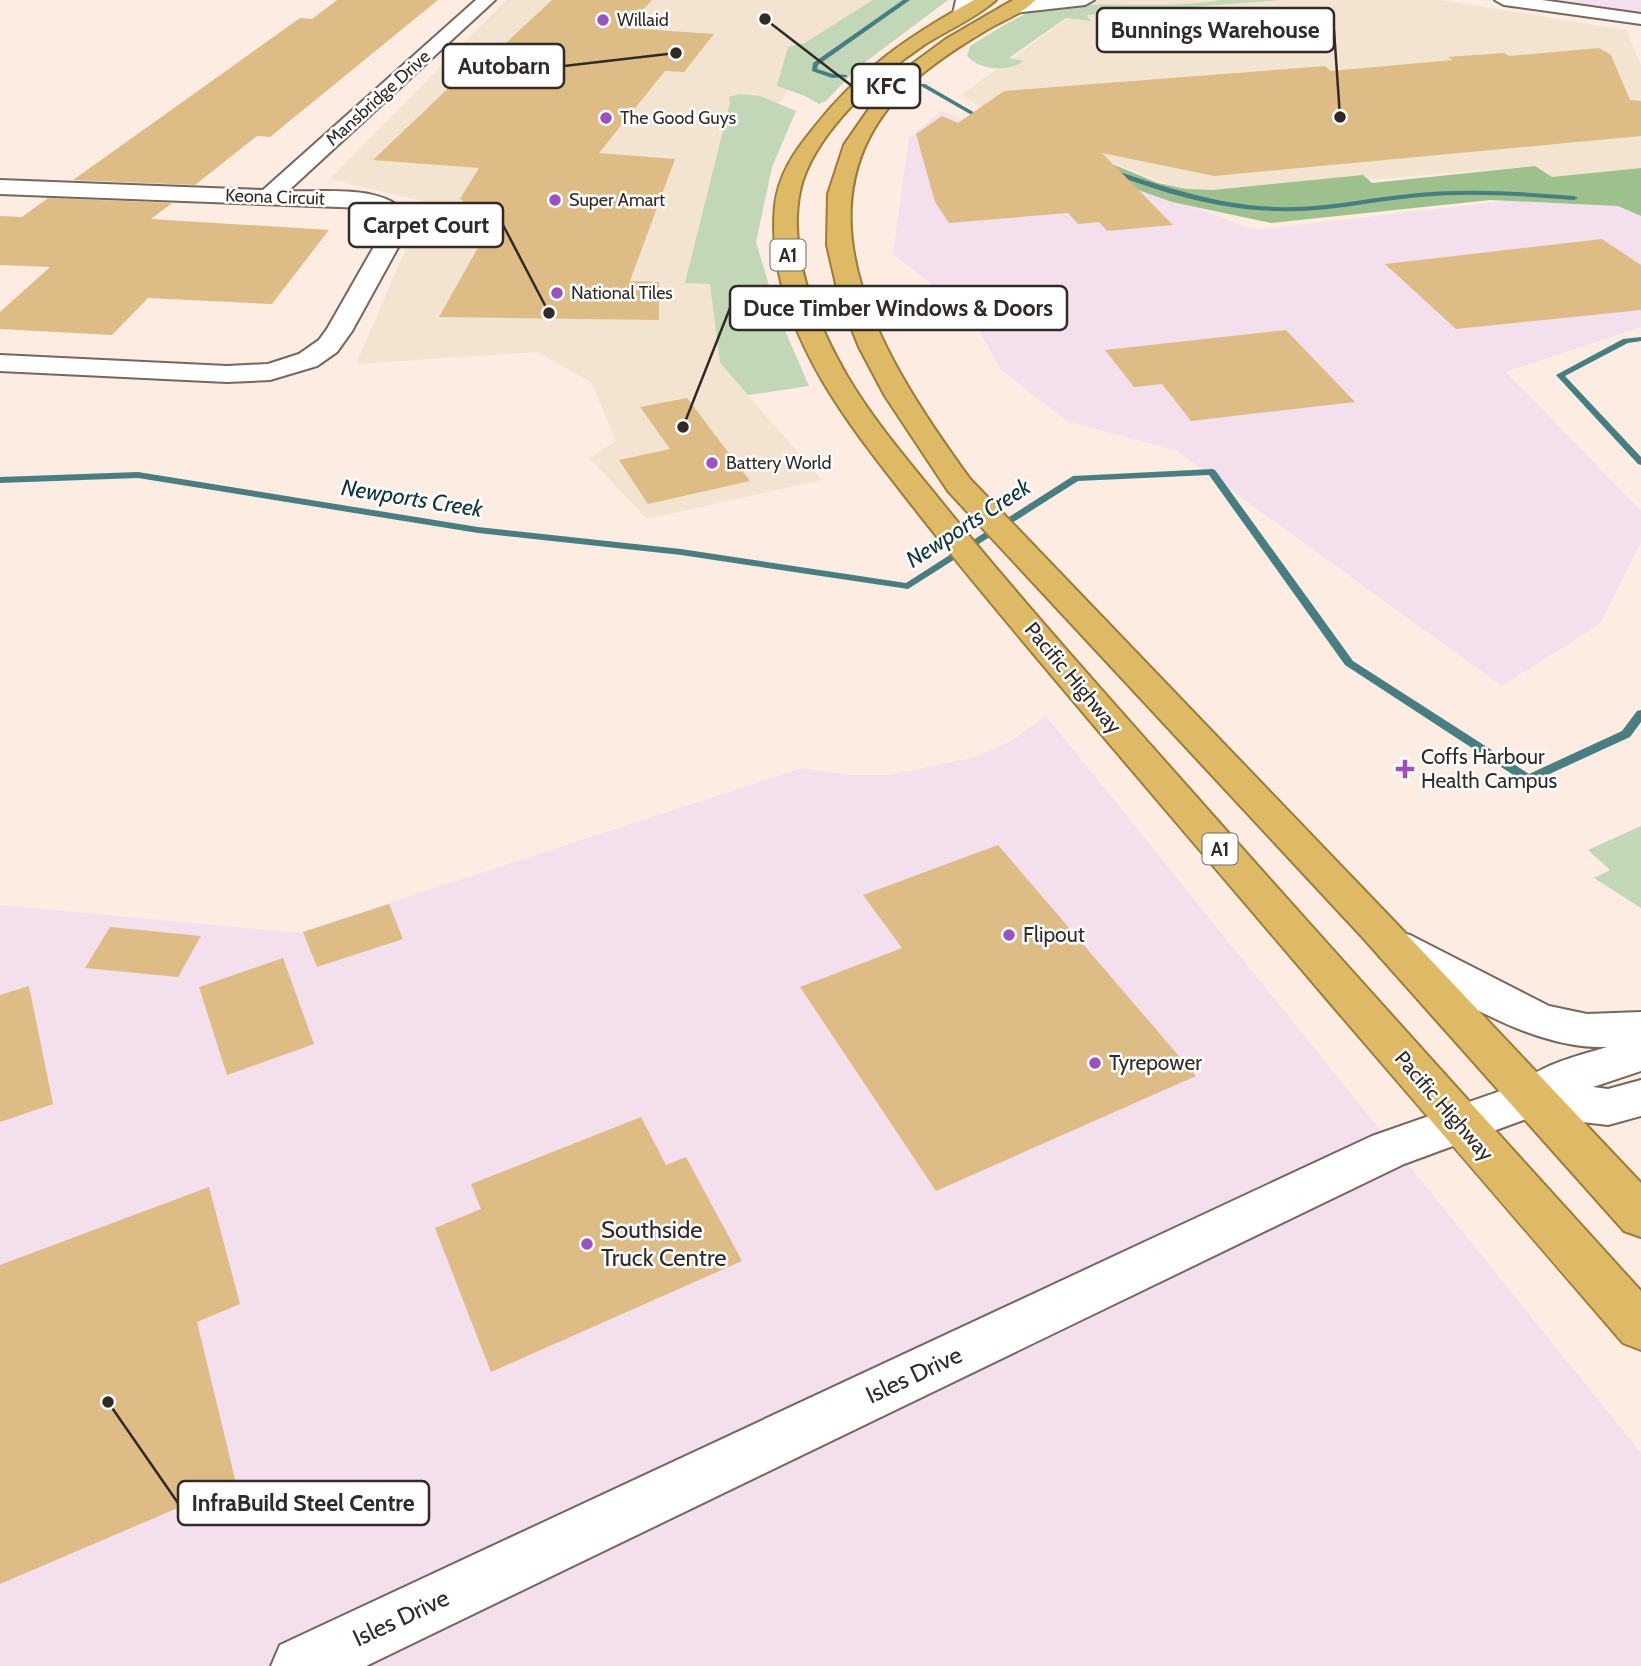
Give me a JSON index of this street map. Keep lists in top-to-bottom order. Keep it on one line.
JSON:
{"streets":{"highway":["A1","Pacific Highway"],"street":["Mansbridge Drive","Keona Circuit","Isles Drive"]},"crossings":[["Mansbridge Drive","Keona Circuit"],["Pacific Highway","Isles Drive"]],"water":["Newports Creek"],"places":{"other":["KFC","Willaid","Autobarn","Bunnings Warehouse","The Good Guys","Super Amart","National Tiles","Carpet Court","Duce Timber Windows & Doors","Battery World","Flipout","Tyrepower","Southside Truck Centre","InfraBuild Steel Centre"],"health":["Coffs Harbour Health Campus"]}}
